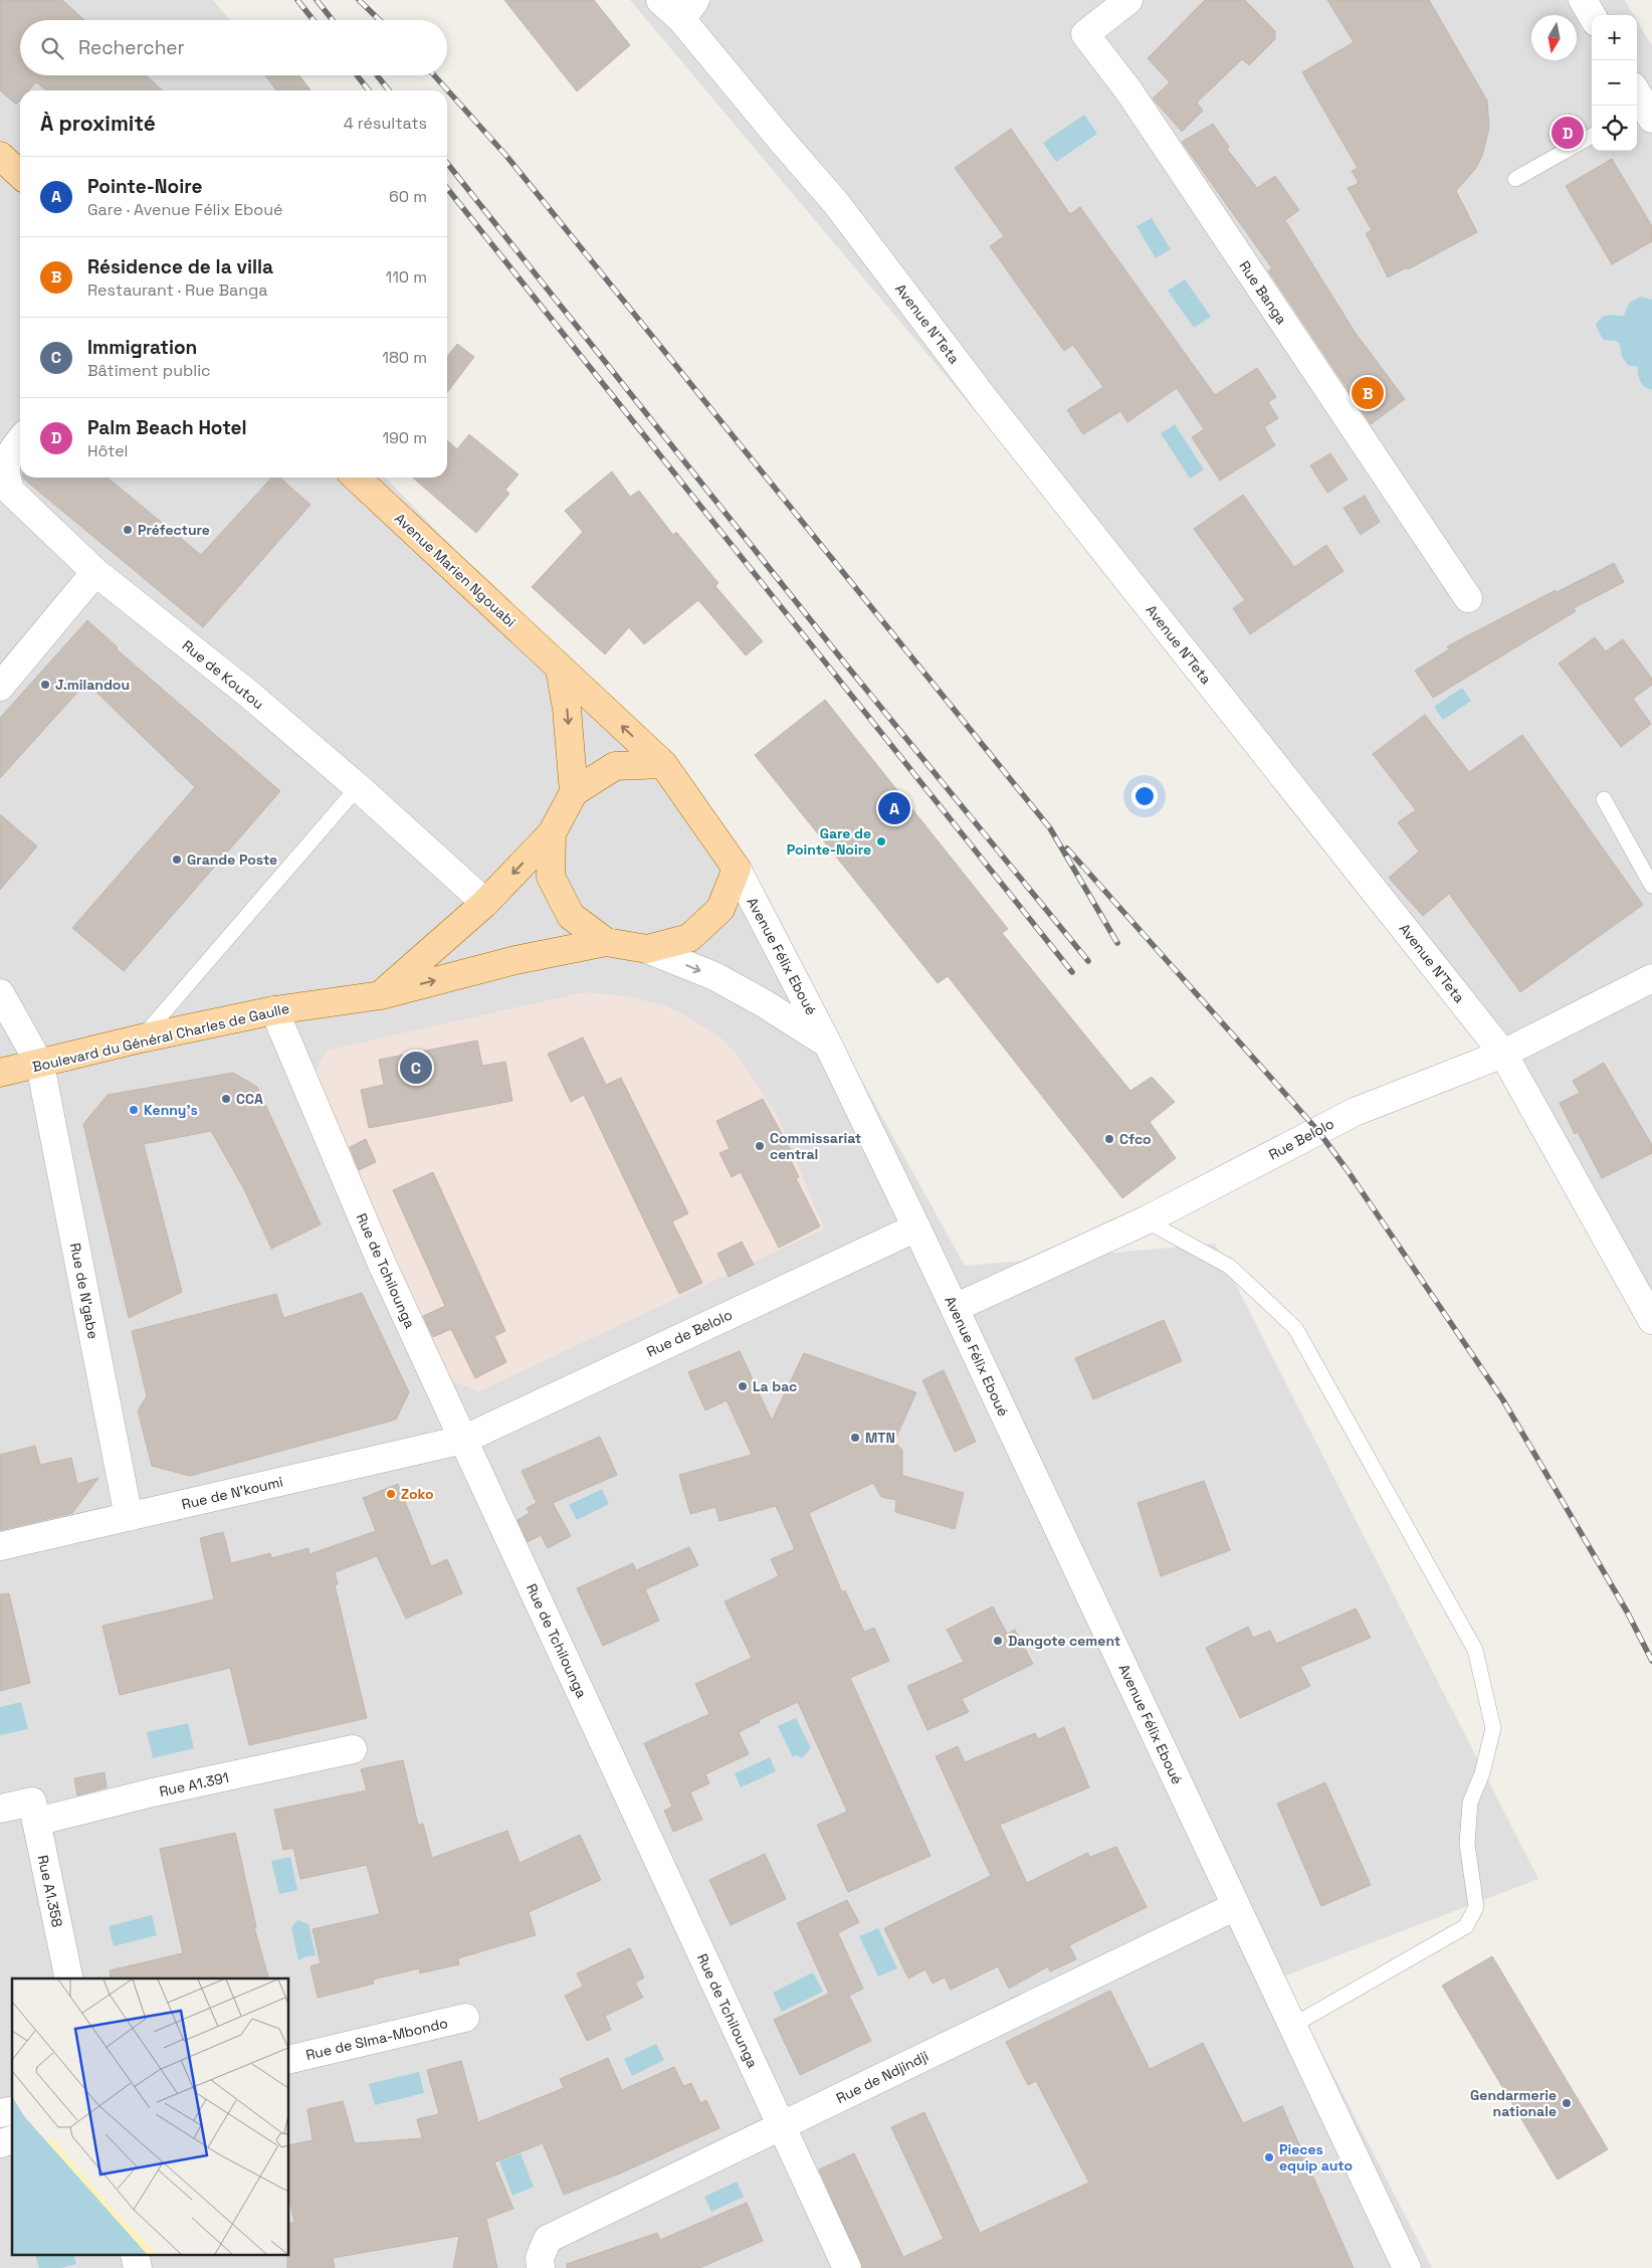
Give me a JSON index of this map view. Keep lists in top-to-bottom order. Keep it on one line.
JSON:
{"streets":{"main road":["Avenue Marien Ngouabi","Boulevard du Général Charles de Gaulle"],"street":["Rue Banga","Avenue N'Teta","Rue de Koutou","Avenue Félix Eboué","Rue Belolo","Rue de Tchilounga","Rue de N'gabe","Rue de Belolo","Rue de N'koumi","Rue A1.391","Rue A1.358","Rue de SIma-Mbondo","Rue de Ndjindji"]},"crossings":[["Avenue N'Teta","Rue Belolo"],["Avenue Marien Ngouabi","Avenue Félix Eboué"],["Avenue Félix Eboué","Rue Belolo"],["Avenue Félix Eboué","Rue de Belolo"],["Avenue Félix Eboué","Rue de Ndjindji"],["Boulevard du Général Charles de Gaulle","Rue de Tchilounga"],["Boulevard du Général Charles de Gaulle","Rue de N'gabe"],["Rue de Tchilounga","Rue de Belolo"],["Rue de Tchilounga","Rue de N'koumi"],["Rue de Tchilounga","Rue de Ndjindji"],["Rue de N'gabe","Rue de N'koumi"],["Rue de Belolo","Rue de N'koumi"],["Rue A1.391","Rue A1.358"]],"one_way":["Boulevard du Général Charles de Gaulle"],"places":["Préfecture","J.milandou","Gare de Pointe-Noire","Grande Poste","CCA","Kenny's","Cfco","Commissariat central","La bac","MTN","Zoko","Dangote cement","Gendarmerie nationale","Pieces equip auto"],"north":"bottom","page":{"map_buttons":["+","−"],"search":"Rechercher","heading":["À proximité","4 résultats"],"pins":["D","B","A","C"],"list":[{"mark":"A","name":"Pointe-Noire","note":"Gare · Avenue Félix Eboué","value":"60 m"},{"mark":"B","name":"Résidence de la villa","note":"Restaurant · Rue Banga","value":"110 m"},{"mark":"C","name":"Immigration","note":"Bâtiment public","value":"180 m"},{"mark":"D","name":"Palm Beach Hotel","note":"Hôtel","value":"190 m"}]}}
